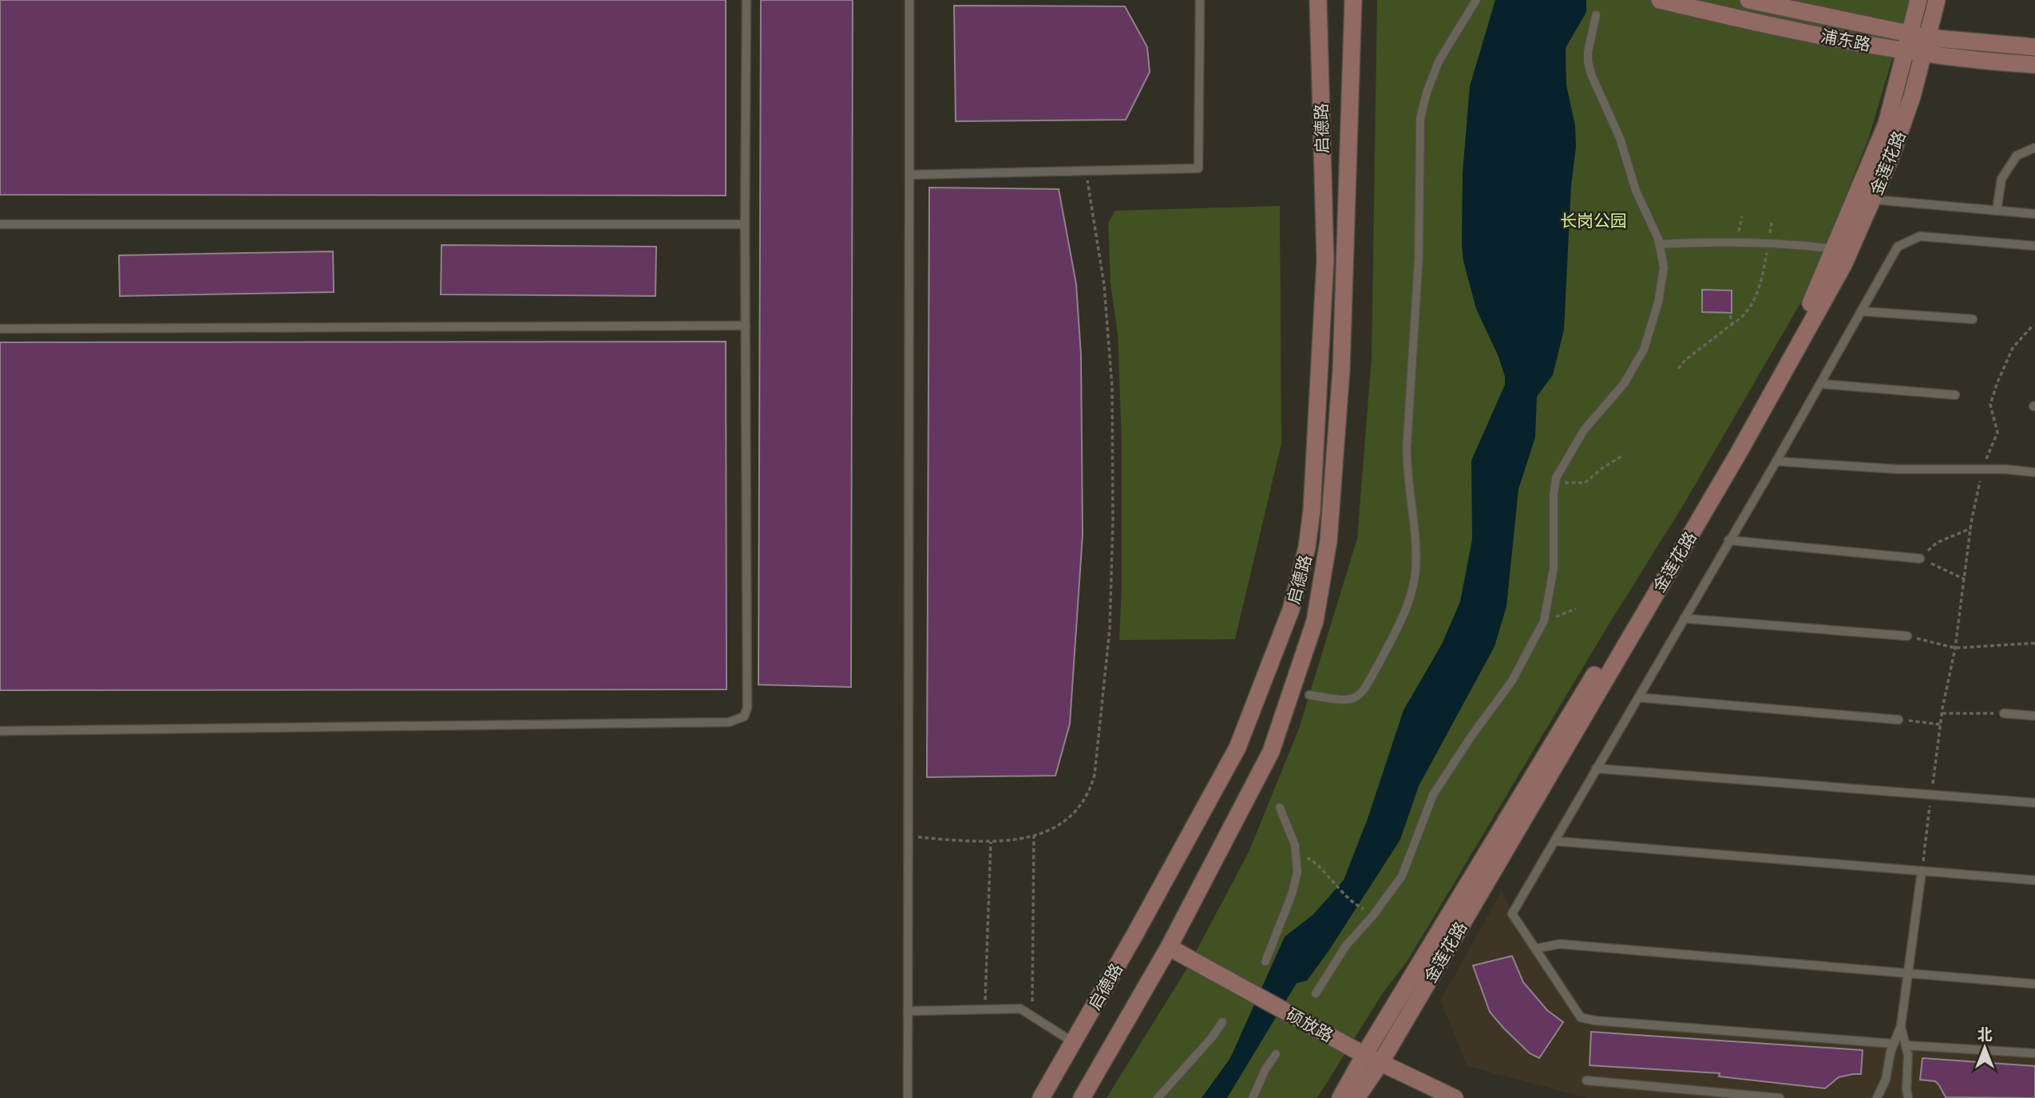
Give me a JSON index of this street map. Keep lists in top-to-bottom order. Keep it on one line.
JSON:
{"streets":{"street":["浦东路","启德路","金莲花路","硕放路"]},"crossings":[["浦东路","金莲花路"],["启德路","硕放路"],["金莲花路","硕放路"]],"parks":["长岗公园"],"north":"top"}
